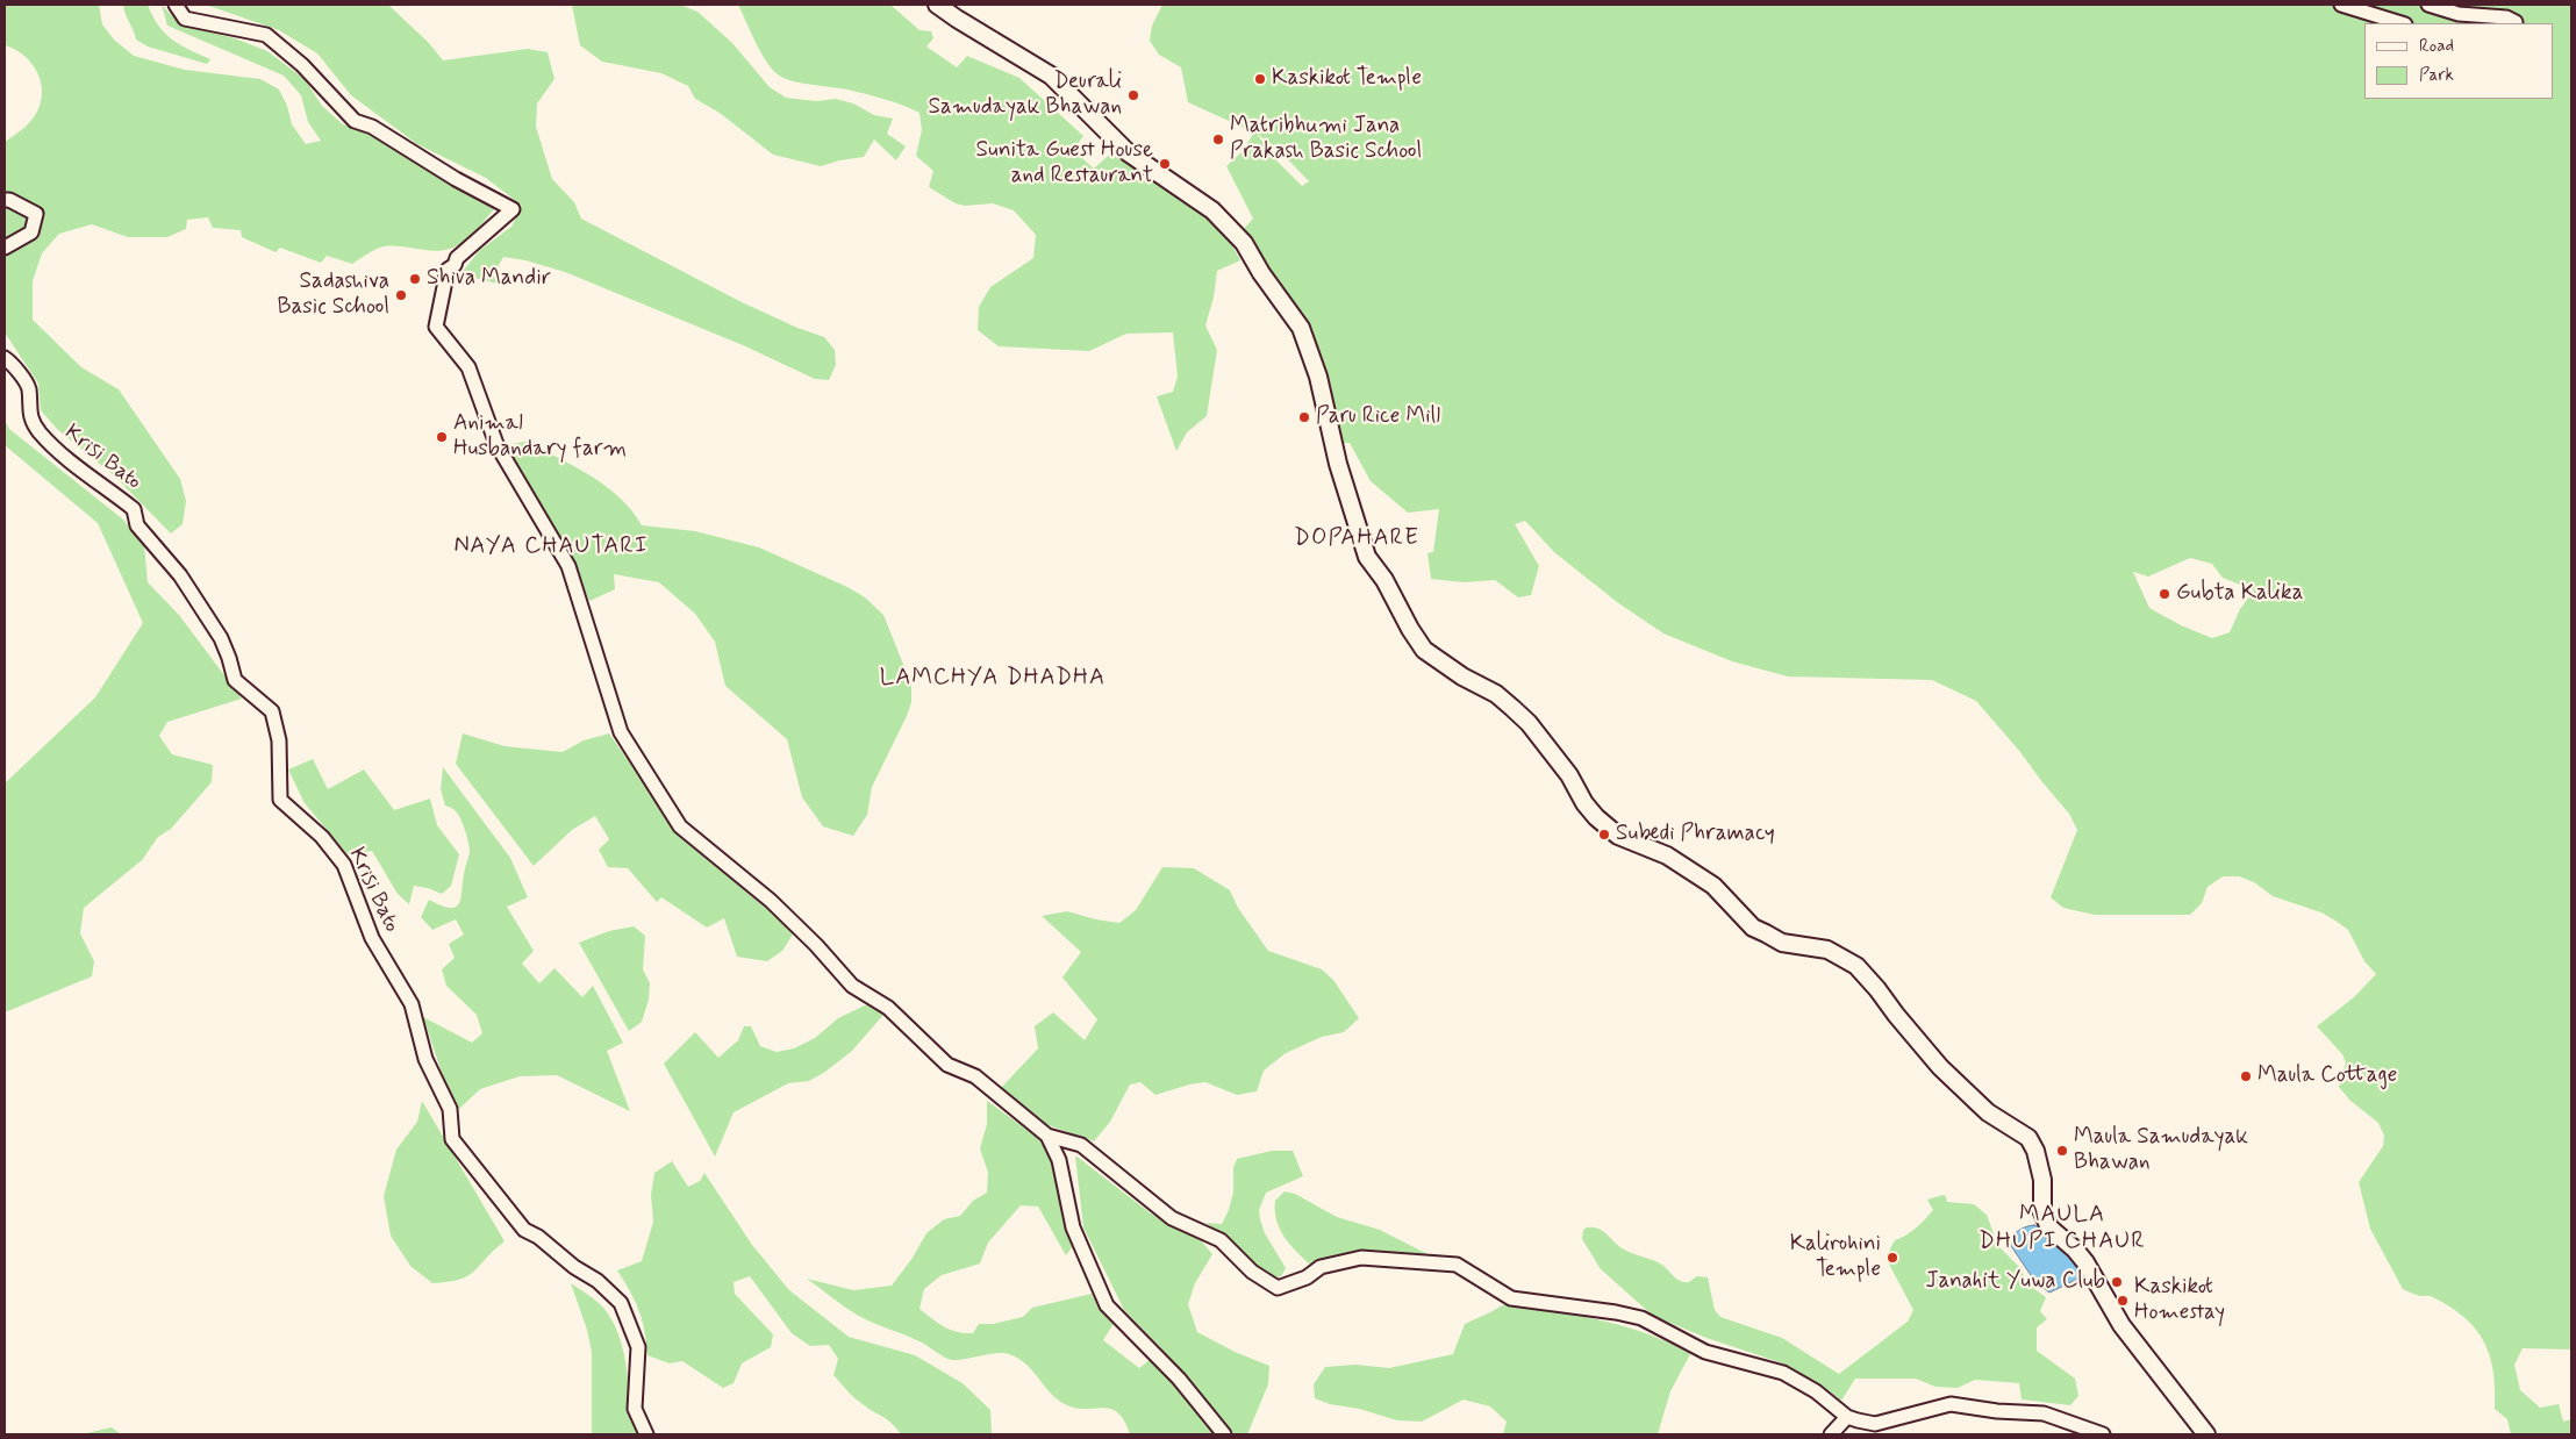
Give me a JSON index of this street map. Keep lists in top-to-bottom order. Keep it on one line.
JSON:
{"streets":{"street":["Krisi Bato"]},"districts":["DOPAHARE","NAYA CHAUTARI","LAMCHYA DHADHA","MAULA DHUPI CHAUR"],"places":["Kaskikot Temple","Deurali Samudayak Bhawan","Matribhumi Jana Prakash Basic School","Sunita Guest House and Restaurant","Shiva Mandir","Sadashiva Basic School","Paru Rice Mill","Animal Husbandary farm","Gubta Kalika","Subedi Phramacy","Maula Cottage","Maula Samudayak Bhawan","Kalirohini Temple","Janahit Yuwa Club","Kaskikot Homestay"],"legend":["Road","Park"]}
